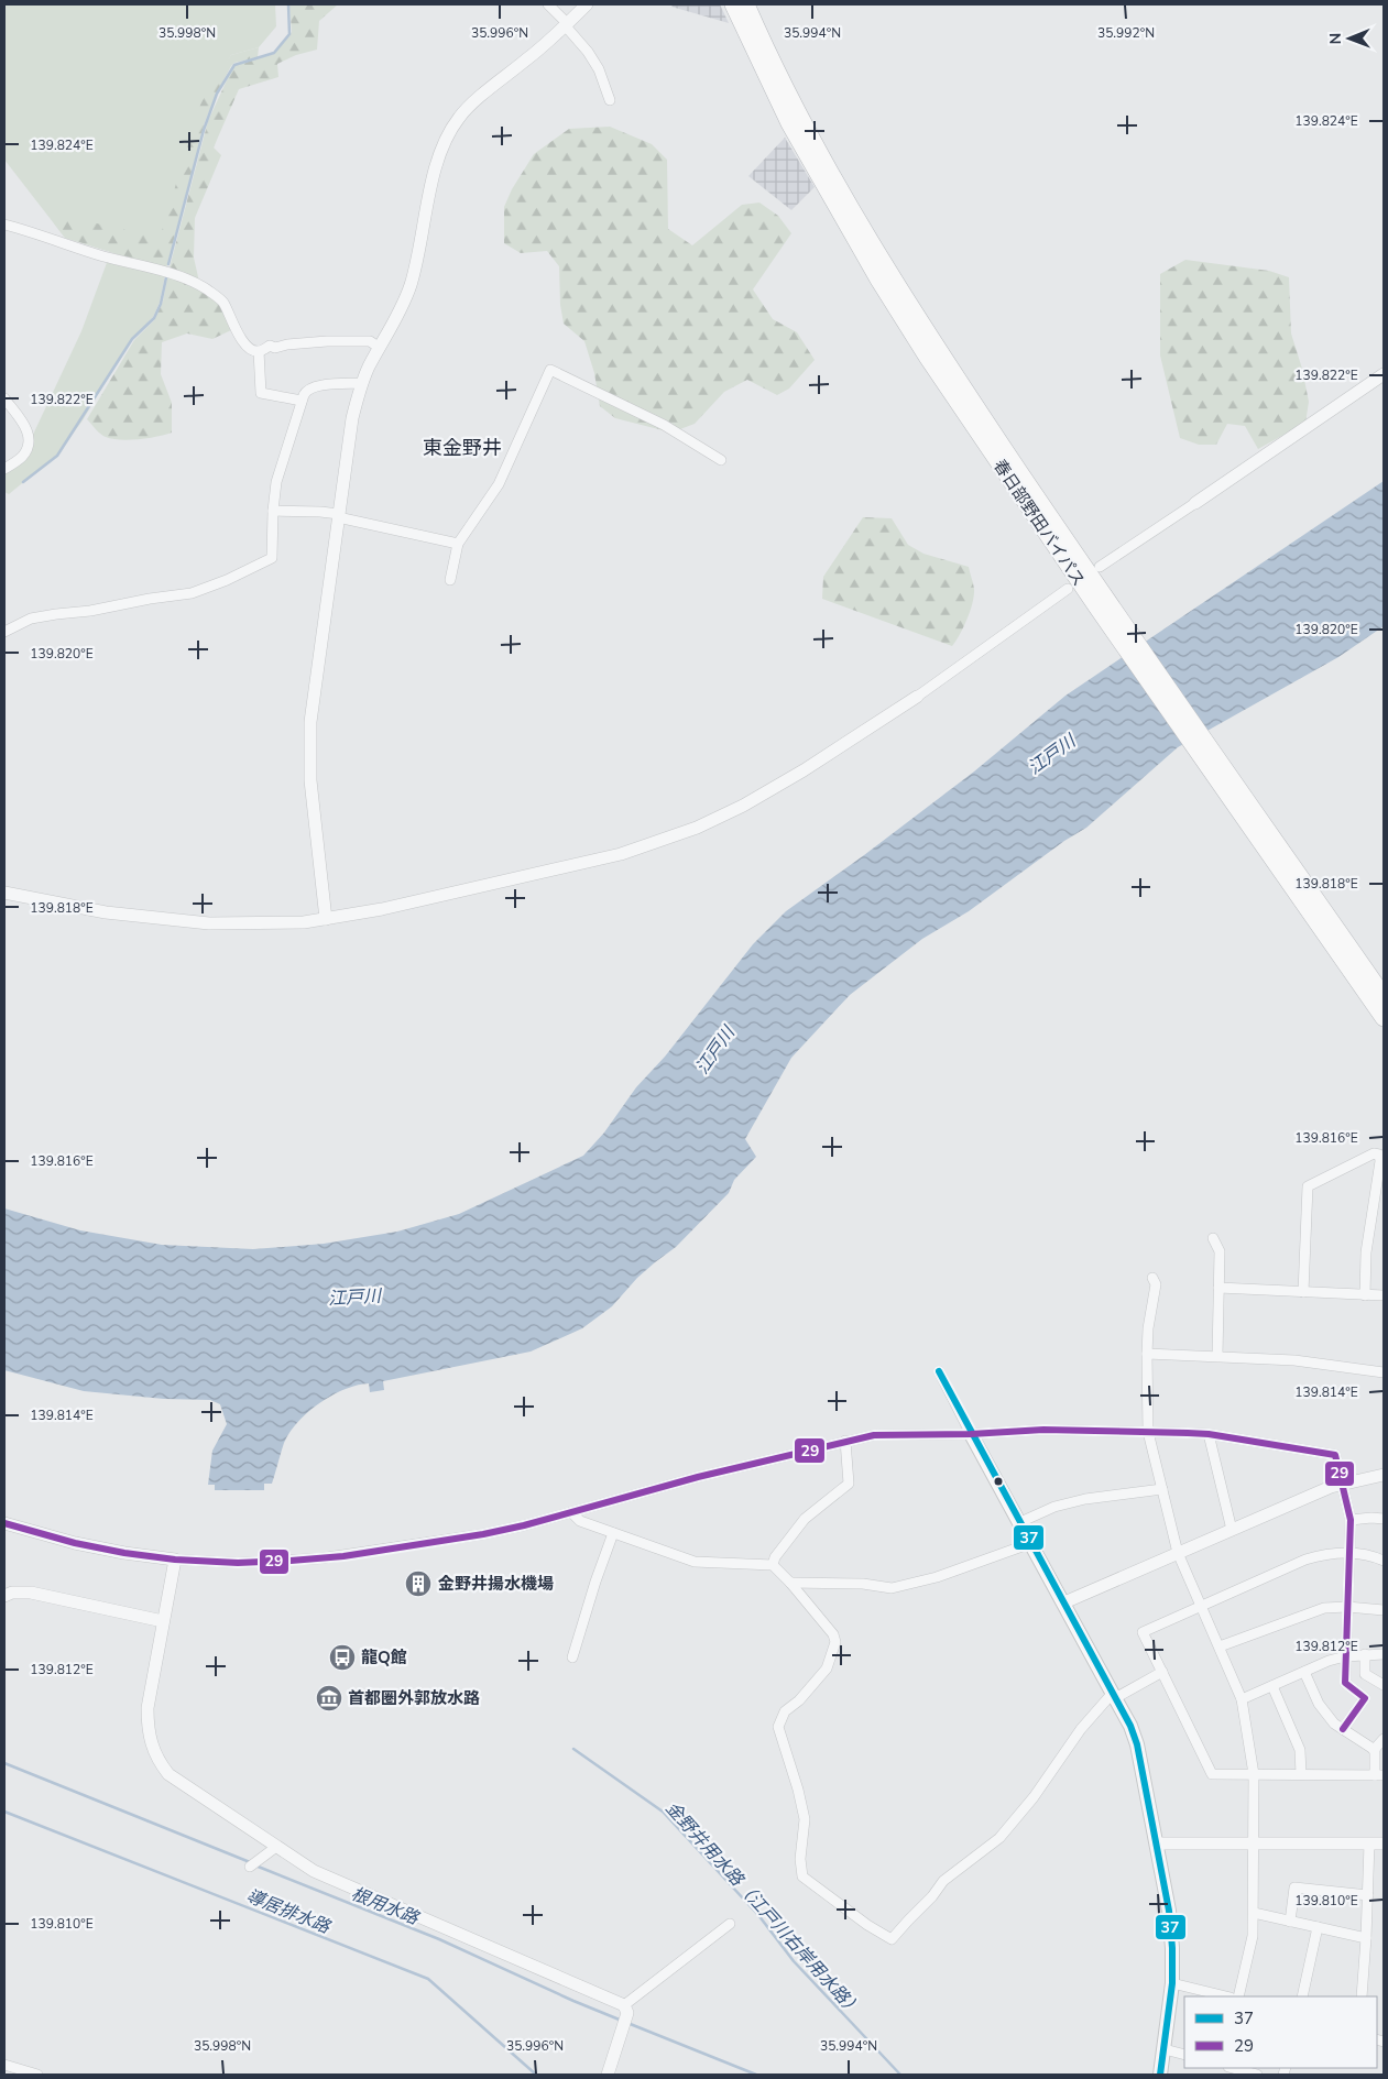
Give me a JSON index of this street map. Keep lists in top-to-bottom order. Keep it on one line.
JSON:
{"streets":{"highway":["春日部野田バイパス"]},"districts":["東金野井"],"water":["江戸川","根用水路","金野井用水路（江戸川右岸用水路）","導居排水路"],"places":{"building":["金野井揚水機場"],"bus stop":["龍Q館"],"museum":["首都圏外郭放水路"]},"lines":["transit line 37","transit line 29"],"legend":["37","29"],"north":"left","coordinates":["35.998°N","35.996°N","35.994°N","35.992°N","139.824°E","139.822°E","139.820°E","139.818°E","139.816°E","139.814°E","139.812°E","139.810°E"]}
